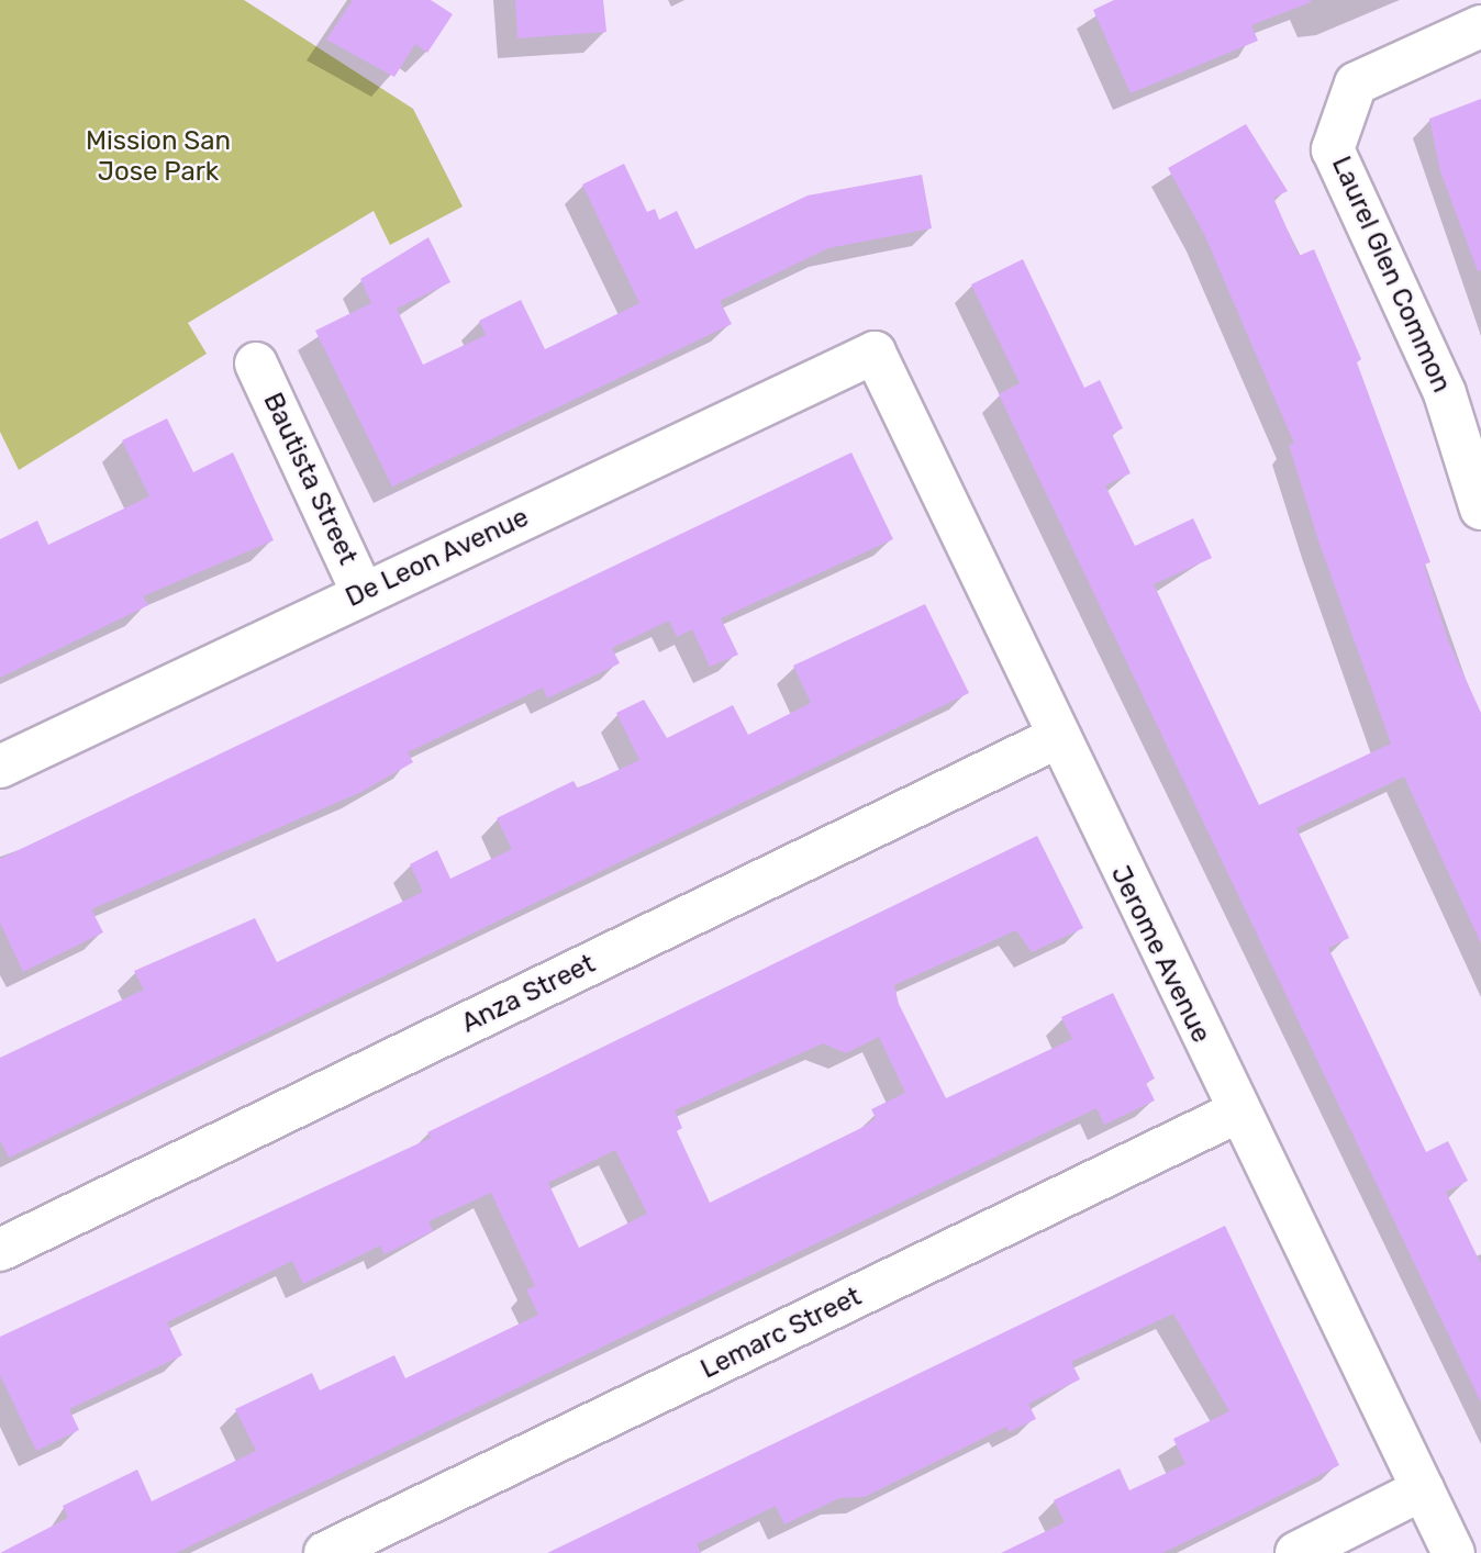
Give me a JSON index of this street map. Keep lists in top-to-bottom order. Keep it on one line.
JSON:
{"streets":{"street":["Laurel Glen Common","Bautista Street","De Leon Avenue","Jerome Avenue","Anza Street","Lemarc Street"]},"crossings":[["Bautista Street","De Leon Avenue"],["De Leon Avenue","Jerome Avenue"],["Jerome Avenue","Anza Street"],["Jerome Avenue","Lemarc Street"]],"parks":["Mission San Jose Park"]}
